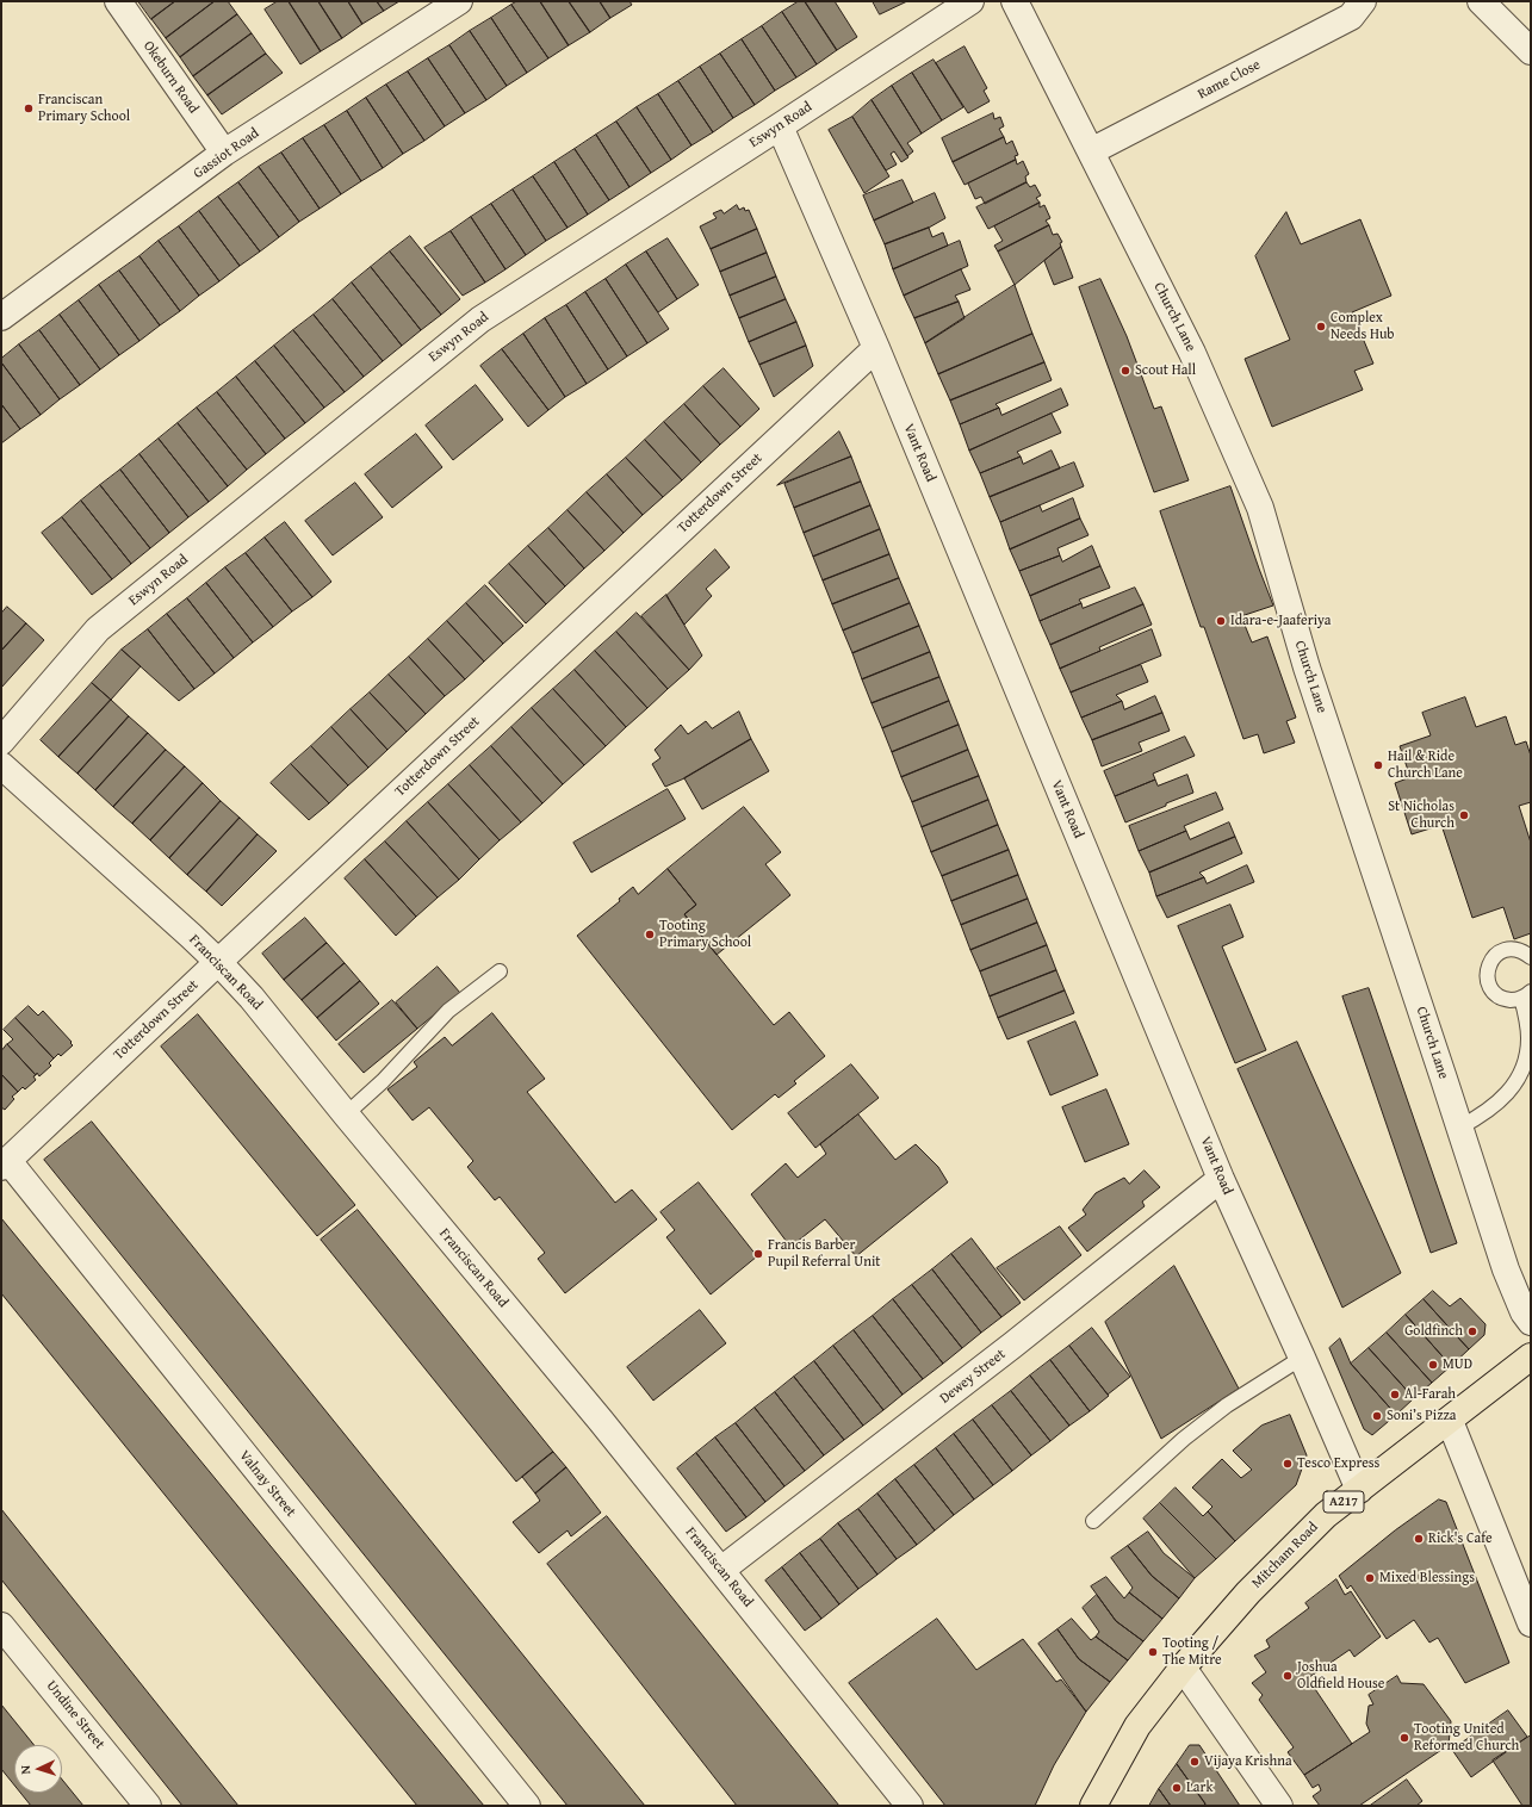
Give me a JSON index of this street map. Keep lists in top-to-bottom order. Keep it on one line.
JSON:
{"streets":{"main road":["A217","Mitcham Road"],"street":["Okeburn Road","Rame Close","Eswyn Road","Gassiot Road","Church Lane","Vant Road","Totterdown Street","Franciscan Road","Dewey Street","Valnay Street","Undine Street"]},"crossings":[["Okeburn Road","Gassiot Road"],["Rame Close","Church Lane"],["Eswyn Road","Vant Road"],["Vant Road","Totterdown Street"],["Vant Road","Dewey Street"],["Vant Road","Mitcham Road"],["Totterdown Street","Franciscan Road"],["Totterdown Street","Valnay Street"],["Franciscan Road","Dewey Street"]],"places":["Franciscan Primary School","Complex Needs Hub","Scout Hall","Idara-e-Jaaferiya","Hail & Ride Church Lane","St Nicholas Church","Tooting Primary School","Francis Barber Pupil Referral Unit","Goldfinch","MUD","Al-Farah","Soni’s Pizza","Tesco Express","Rick's Cafe","Mixed Blessings","Tooting / The Mitre","Joshua Oldfield House","Tooting United Reformed Church","Vijaya Krishna","Lark"],"north":"left"}
